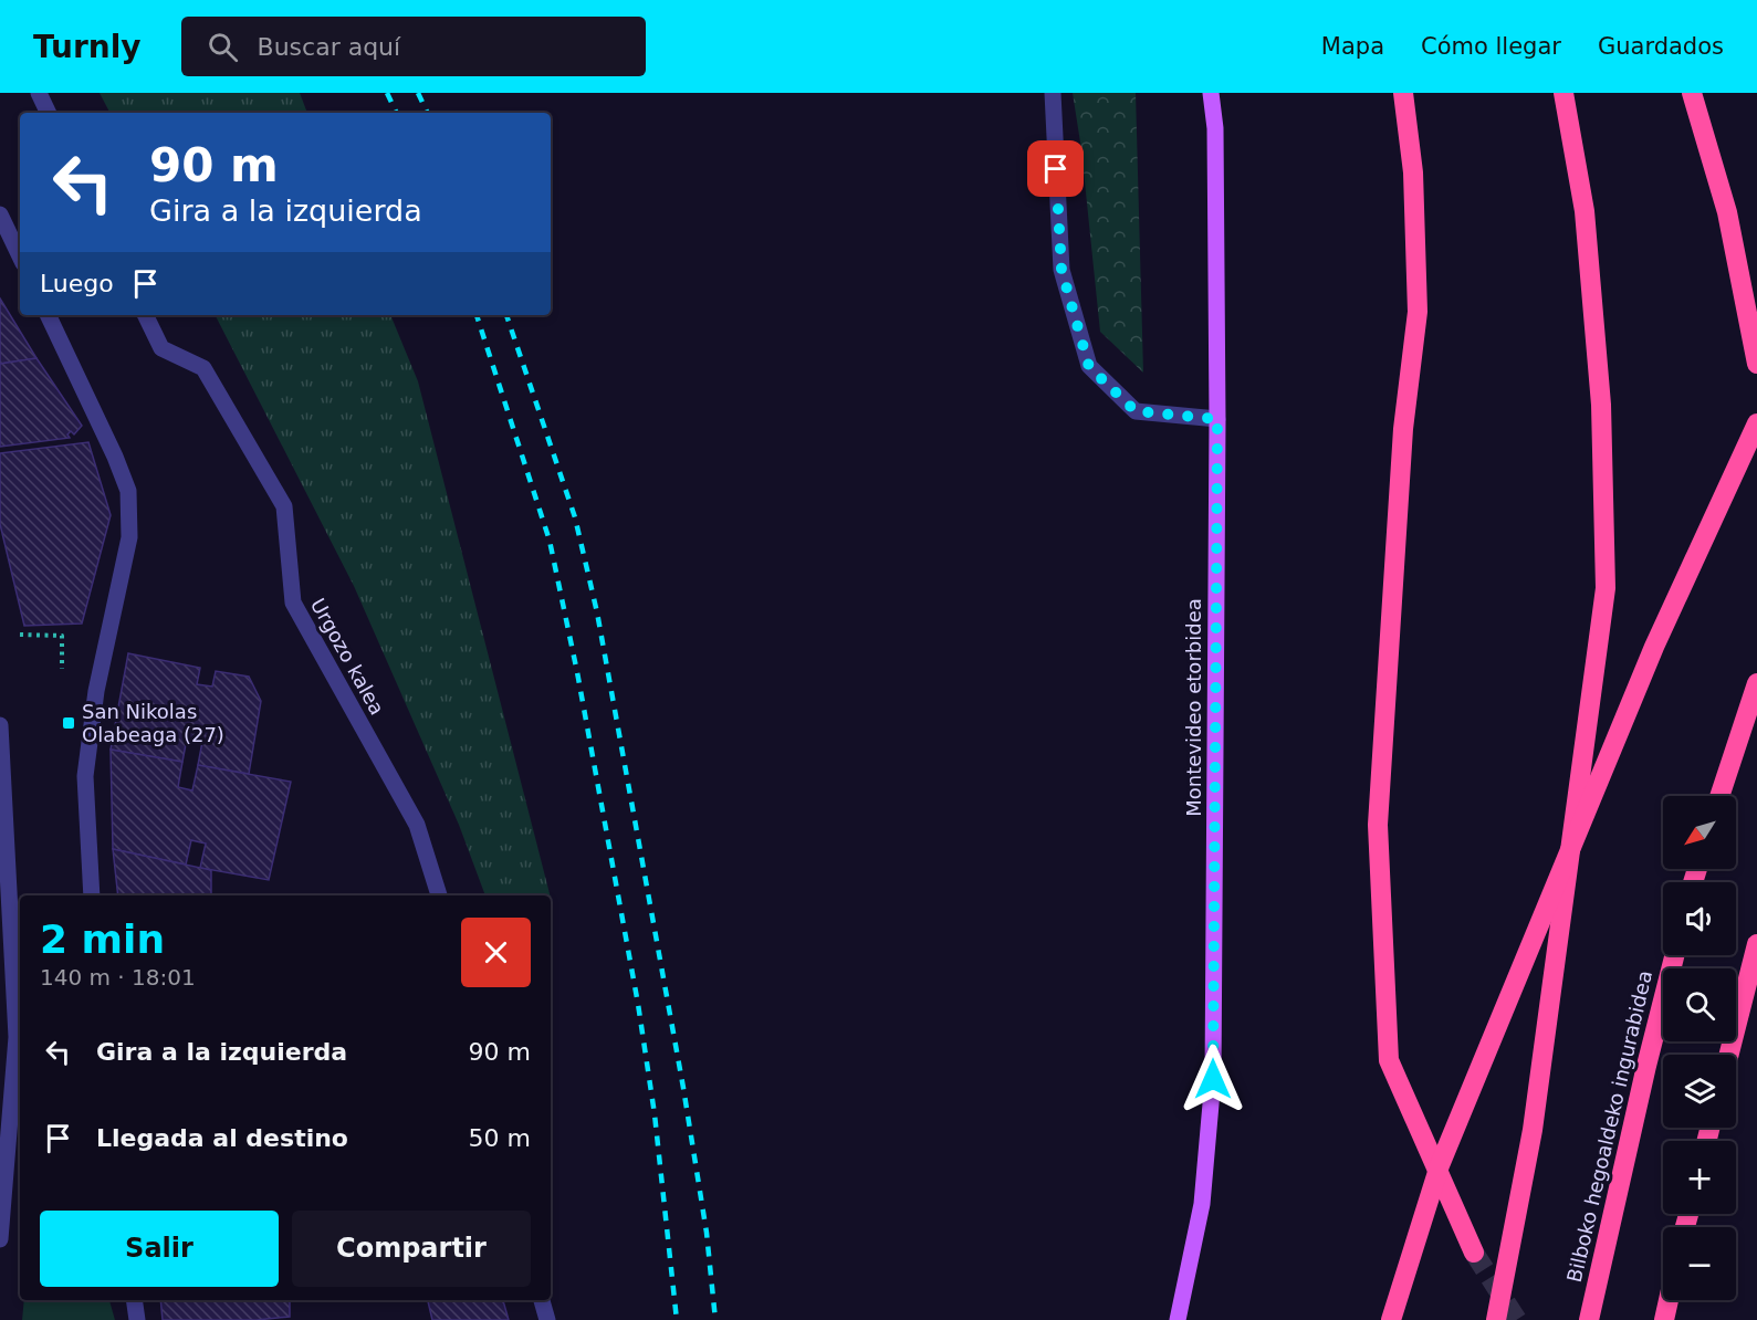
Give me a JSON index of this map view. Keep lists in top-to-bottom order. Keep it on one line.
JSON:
{"streets":{"highway":["Bilboko hegoaldeko ingurabidea"],"main road":["Montevideo etorbidea"],"street":["Urgozo kalea"]},"places":{"transit":["San Nikolas Olabeaga (27)"]},"north":"bottom left","page":{"header":"Turnly","search":"Buscar aquí","nav":["Mapa","Cómo llegar","Guardados"],"turn":["90 m","Gira a la izquierda"],"then":"Luego","map_buttons":["+","−"],"heading":["2 min","140 m · 18:01"],"list":[{"name":"Gira a la izquierda","value":"90 m"},{"name":"Llegada al destino","value":"50 m"}],"buttons":["Salir","Compartir"]}}
